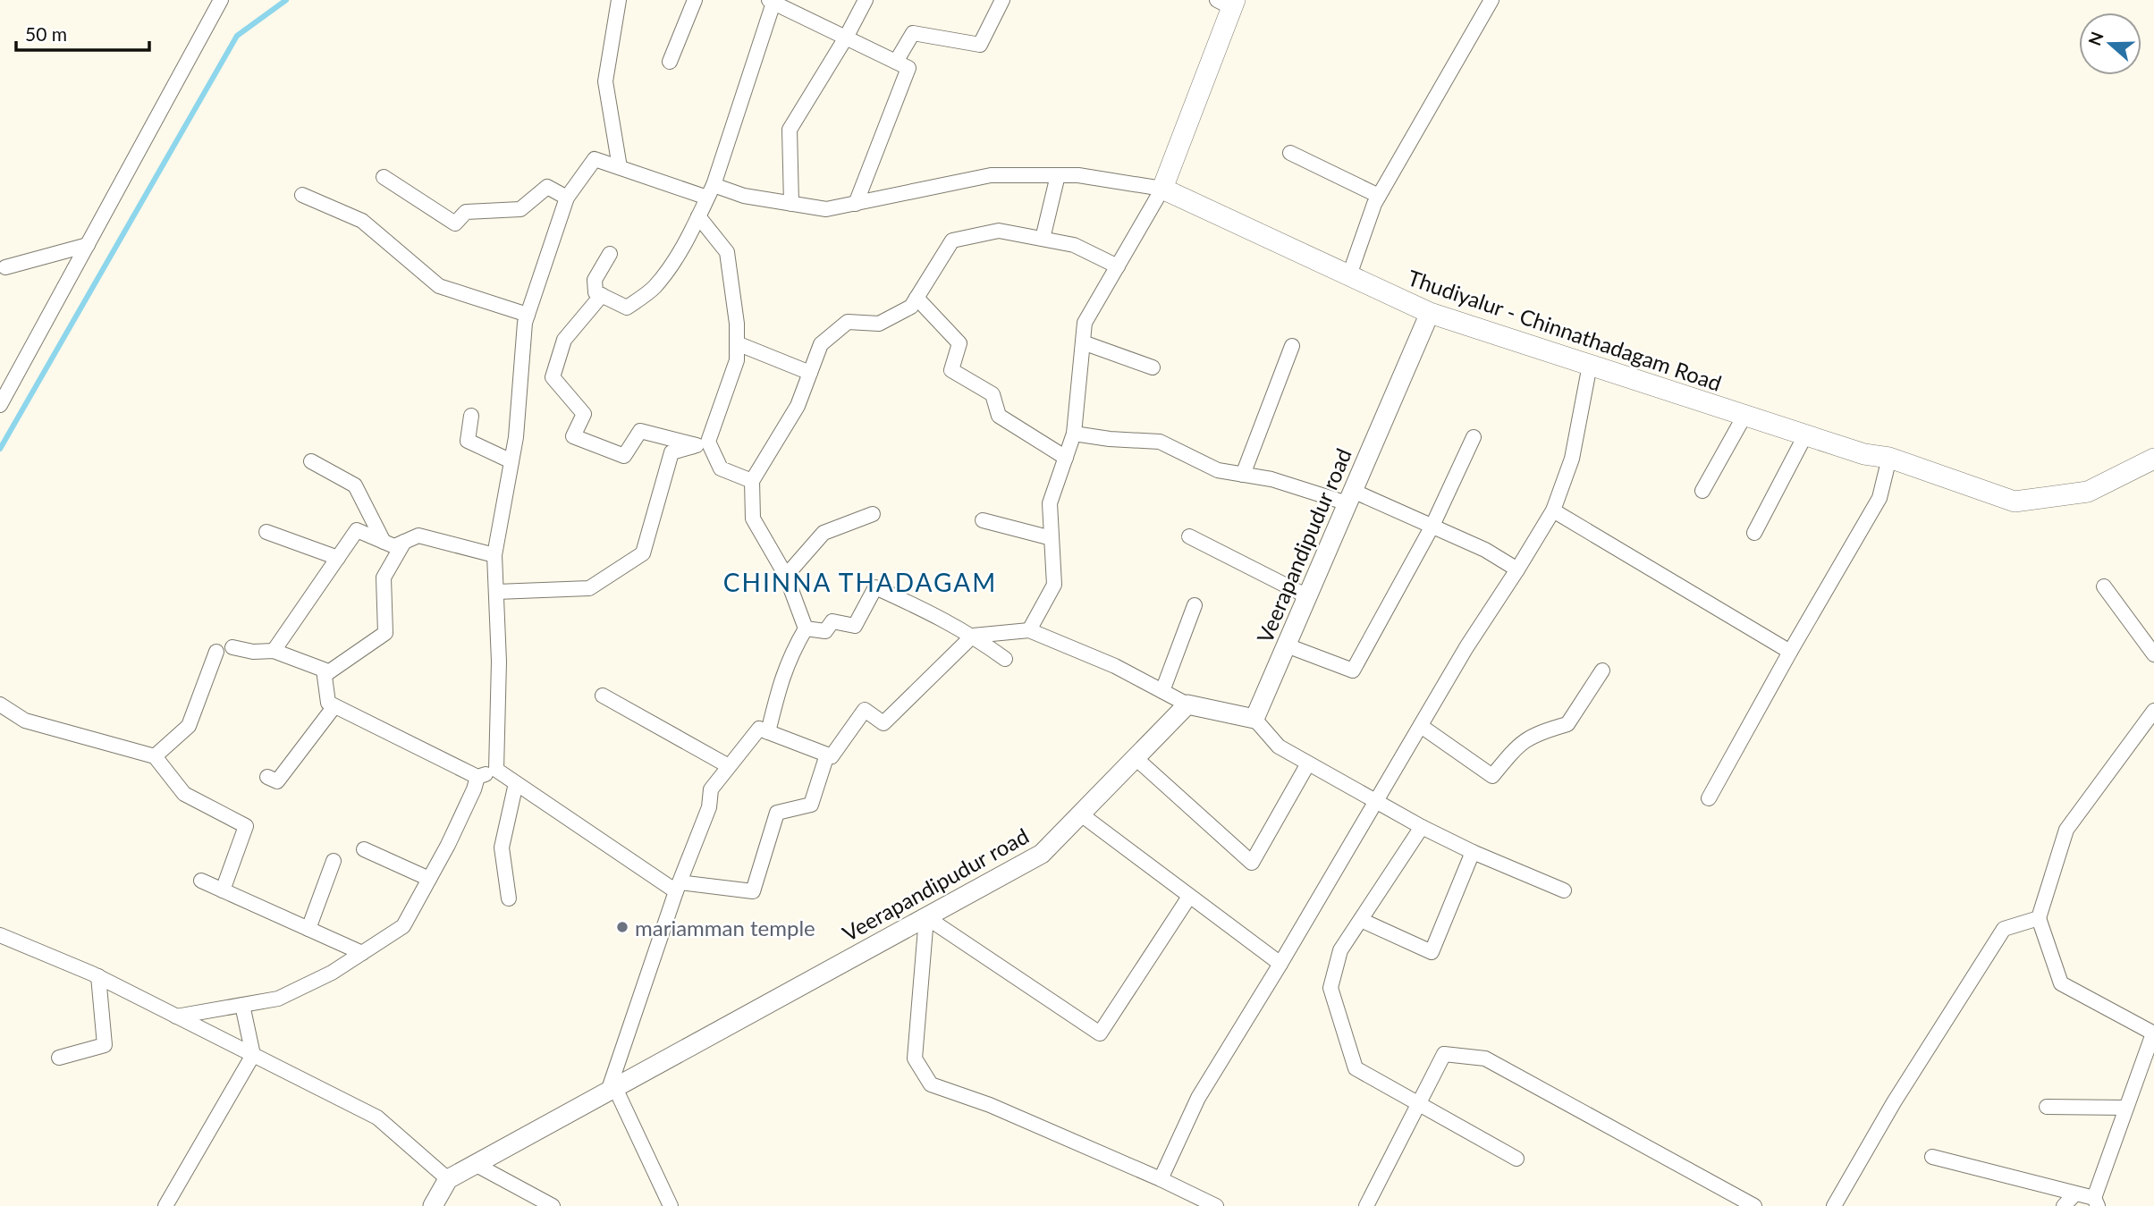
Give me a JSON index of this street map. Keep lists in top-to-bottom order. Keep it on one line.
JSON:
{"streets":{"main road":["Thudiyalur - Chinnathadagam Road"],"street":["Veerapandipudur road"]},"crossings":[["Thudiyalur - Chinnathadagam Road","Veerapandipudur road"]],"districts":["CHINNA THADAGAM"],"places":["mariamman temple"],"scale_bar":"50 m","north":"left"}
